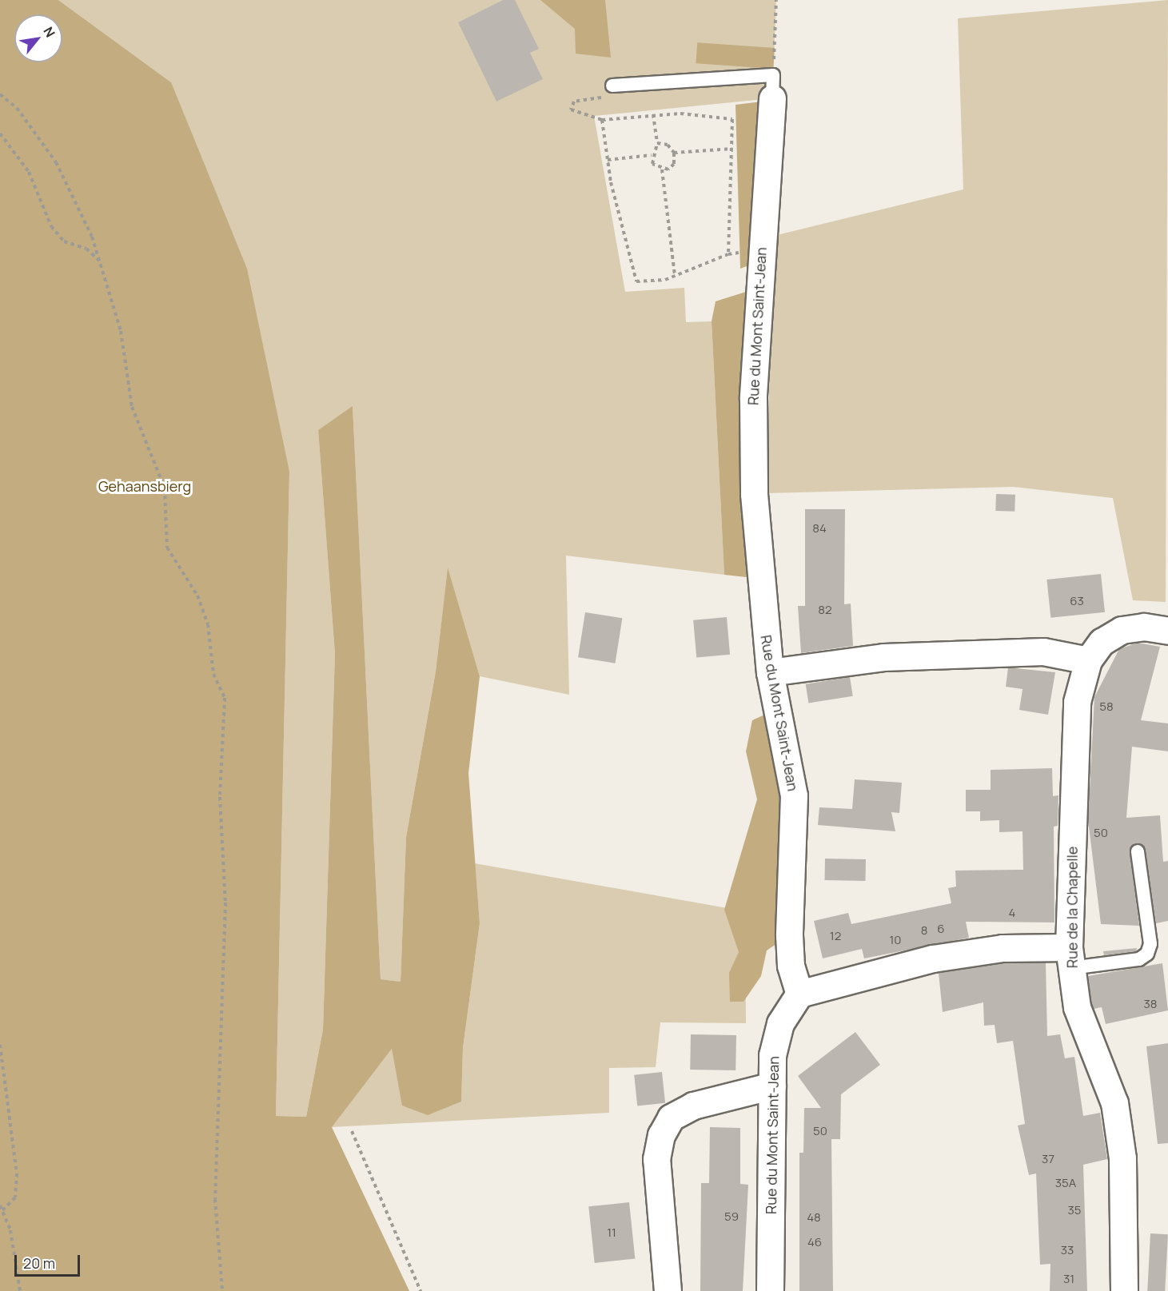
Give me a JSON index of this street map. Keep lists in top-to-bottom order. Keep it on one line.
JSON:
{"streets":{"street":["Rue du Mont Saint-Jean","Rue de la Chapelle"]},"parks":["Gehaansbierg"],"house_numbers":["84","63","82","58","50","4","6","8","12","10","38","50","37","35A","35","59","48","11","46","33","31"],"scale_bar":"20 m","north":"top right"}
